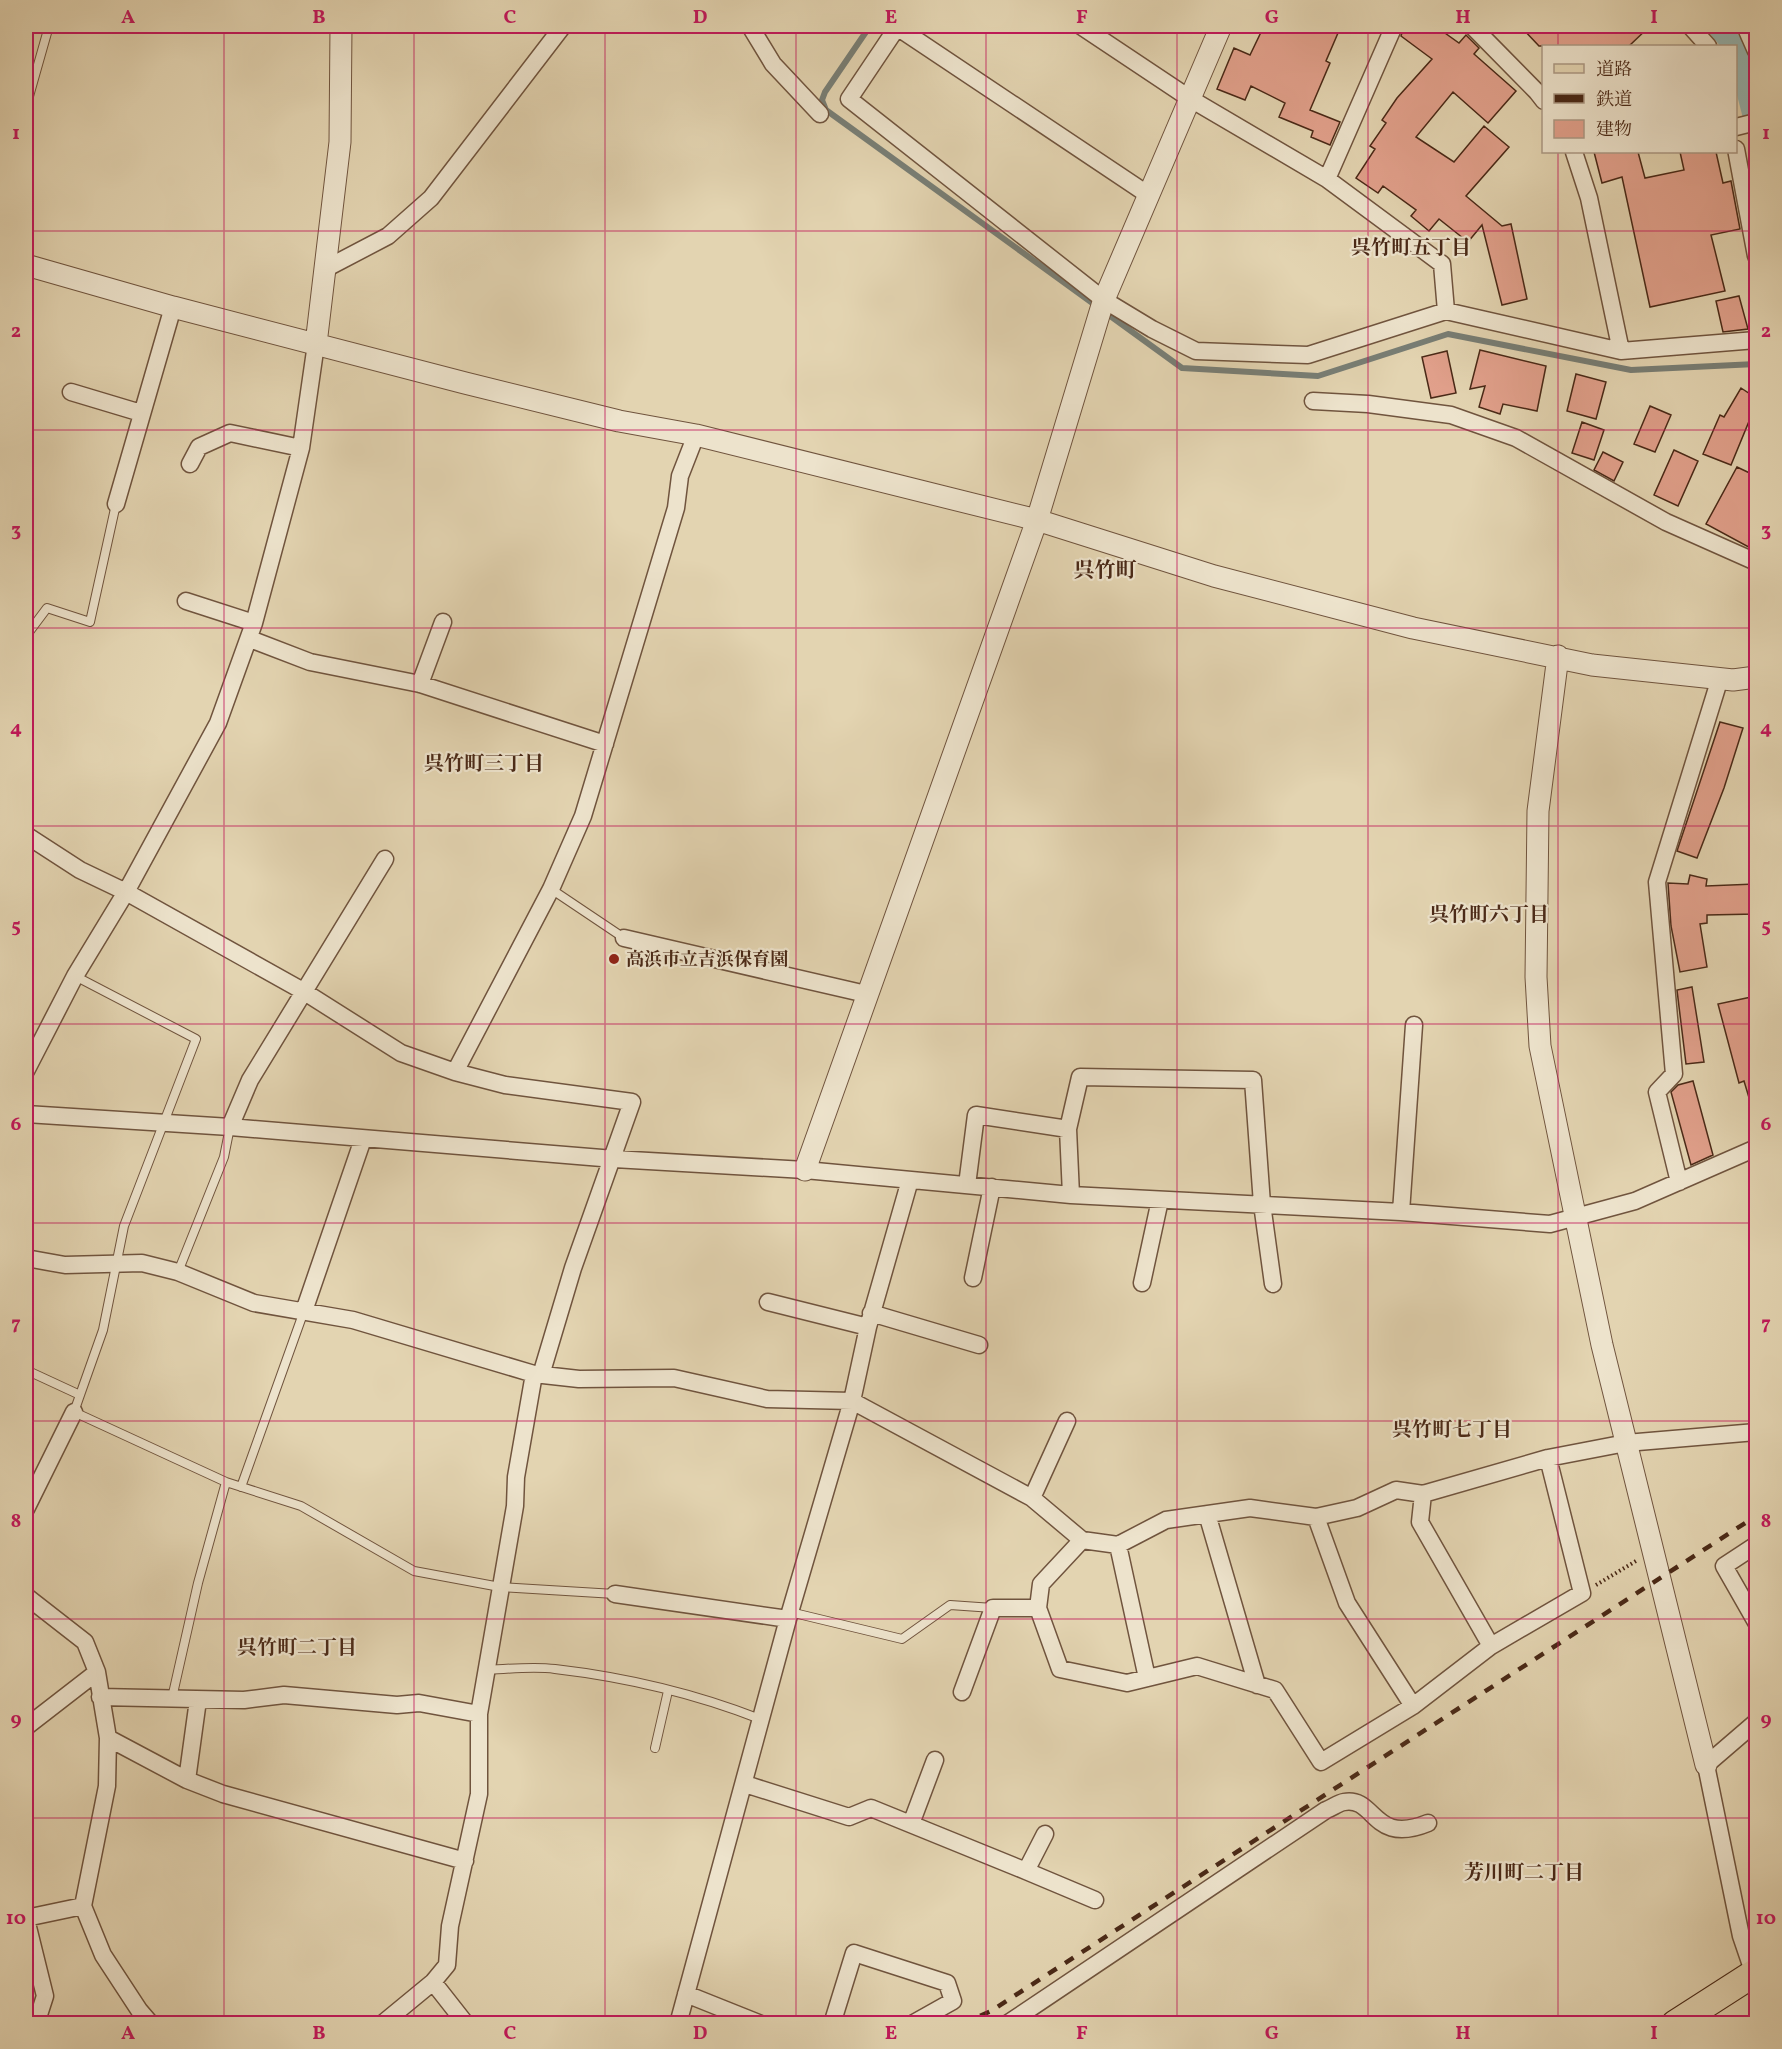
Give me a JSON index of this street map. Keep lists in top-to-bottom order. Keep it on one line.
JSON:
{"districts":["呉竹町五丁目","呉竹町","呉竹町三丁目","呉竹町六丁目","呉竹町七丁目","呉竹町二丁目","芳川町二丁目"],"places":["高浜市立吉浜保育園"],"legend":["道路","鉄道","建物"],"grid":{"columns":["A","B","C","D","E","F","G","H","I"],"rows":["1","2","3","4","5","6","7","8","9","10"]}}
